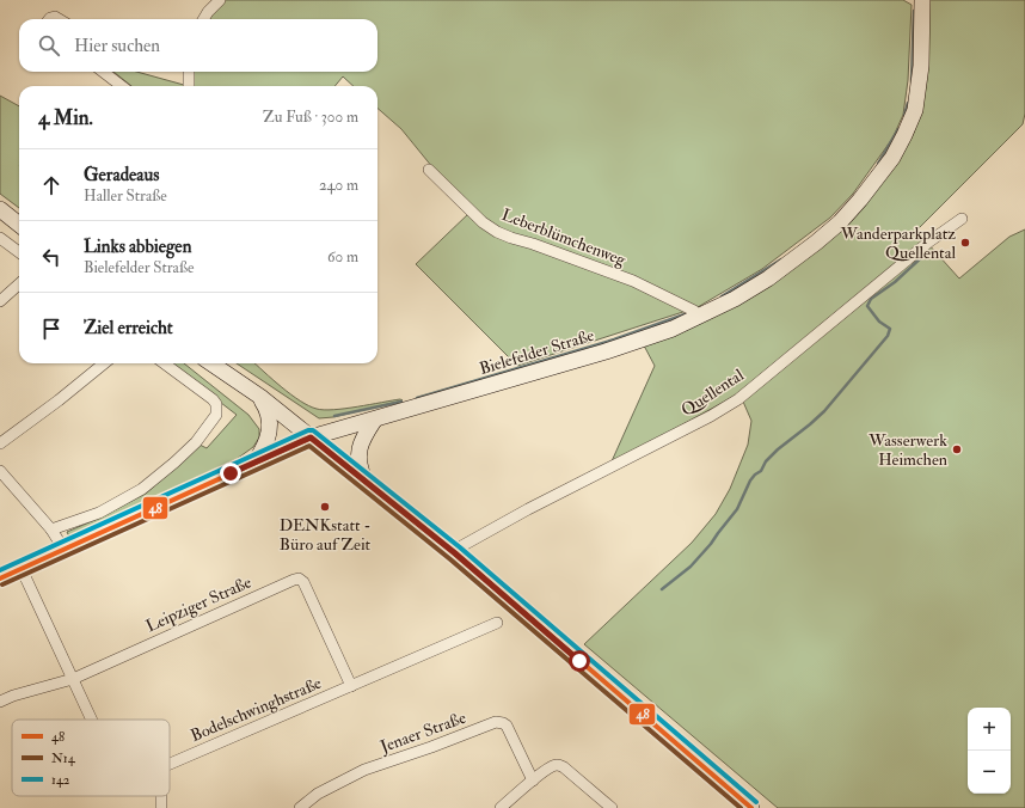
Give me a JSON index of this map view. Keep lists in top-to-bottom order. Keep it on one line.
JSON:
{"streets":{"main road":["Bielefelder Straße"],"street":["Leberblümchenweg","Quellental","Leipziger Straße","Bodelschwinghstraße","Jenaer Straße"]},"crossings":[["Leberblümchenweg","Bielefelder Straße"],["Bielefelder Straße","Bodelschwinghstraße"],["Leipziger Straße","Bodelschwinghstraße"]],"places":["Wanderparkplatz Quellental","Wasserwerk Heimchen","DENKstatt - Büro auf Zeit"],"lines":["transit line 142","transit line 48","transit line N14"],"legend":["48","N14","142"],"page":{"search":"Hier suchen","heading":["4 Min.","Zu Fuß · 300 m"],"list":[["Geradeaus","Haller Straße","240 m"],["Links abbiegen","Bielefelder Straße","60 m"],"Ziel erreicht"],"map_buttons":["+","−"]}}
